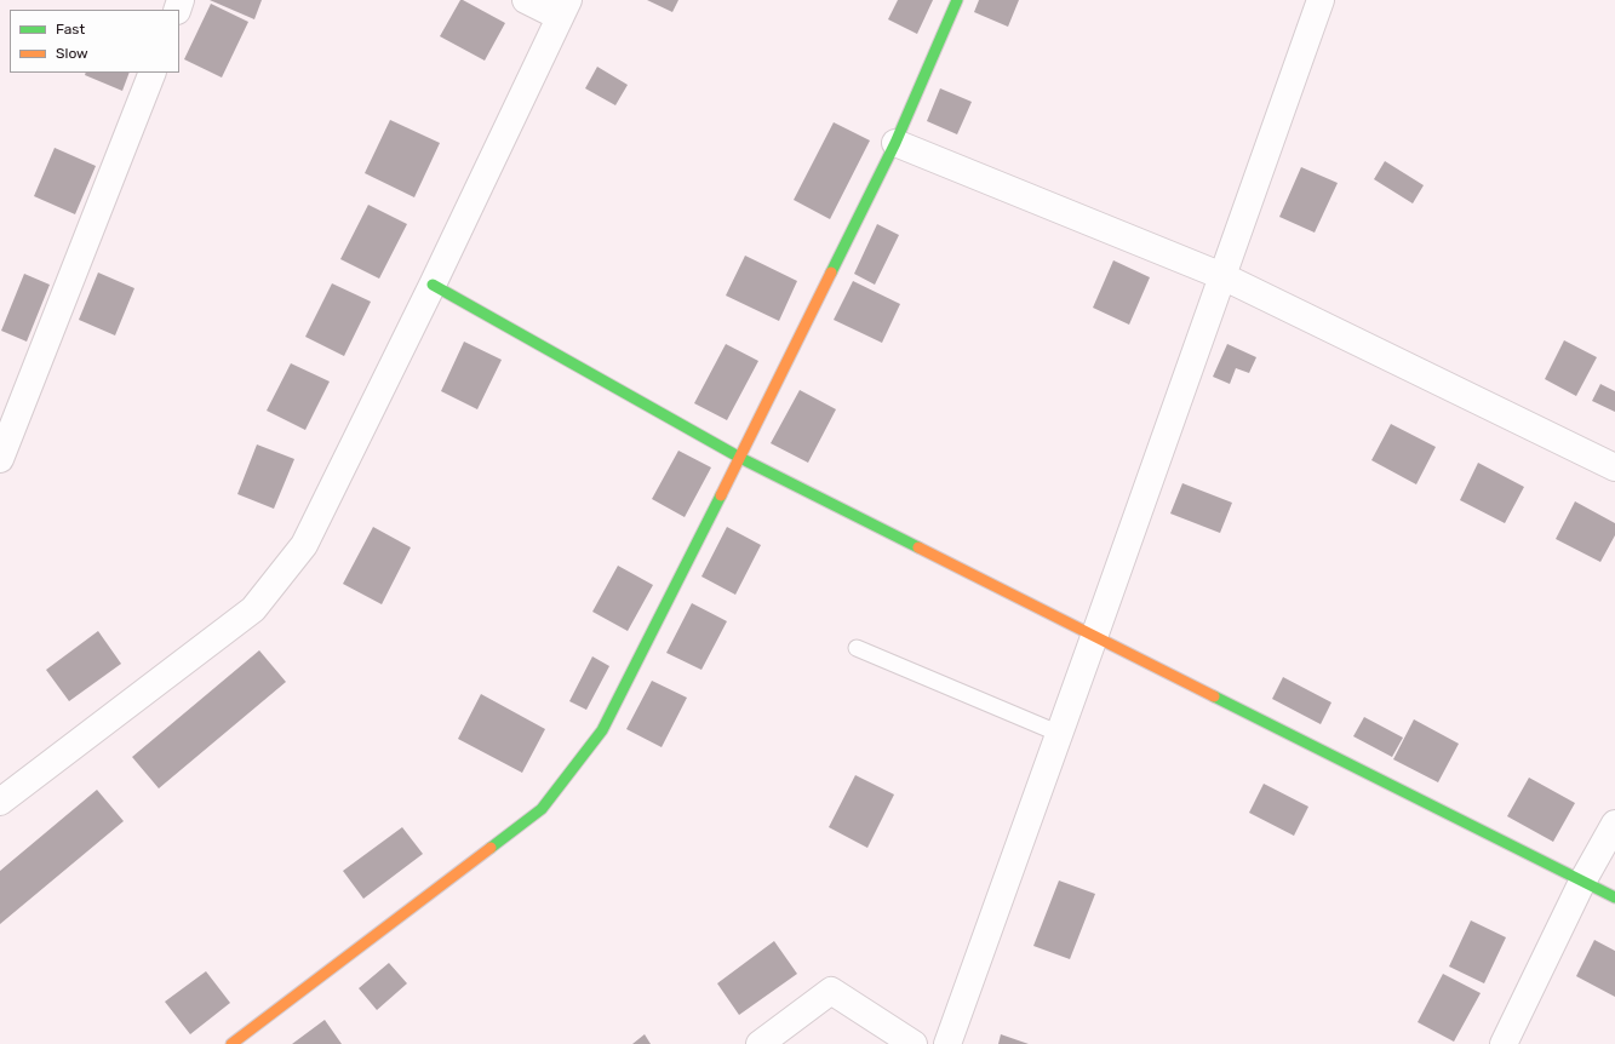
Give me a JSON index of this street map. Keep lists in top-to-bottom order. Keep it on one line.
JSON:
{"legend":["Fast","Slow"]}
